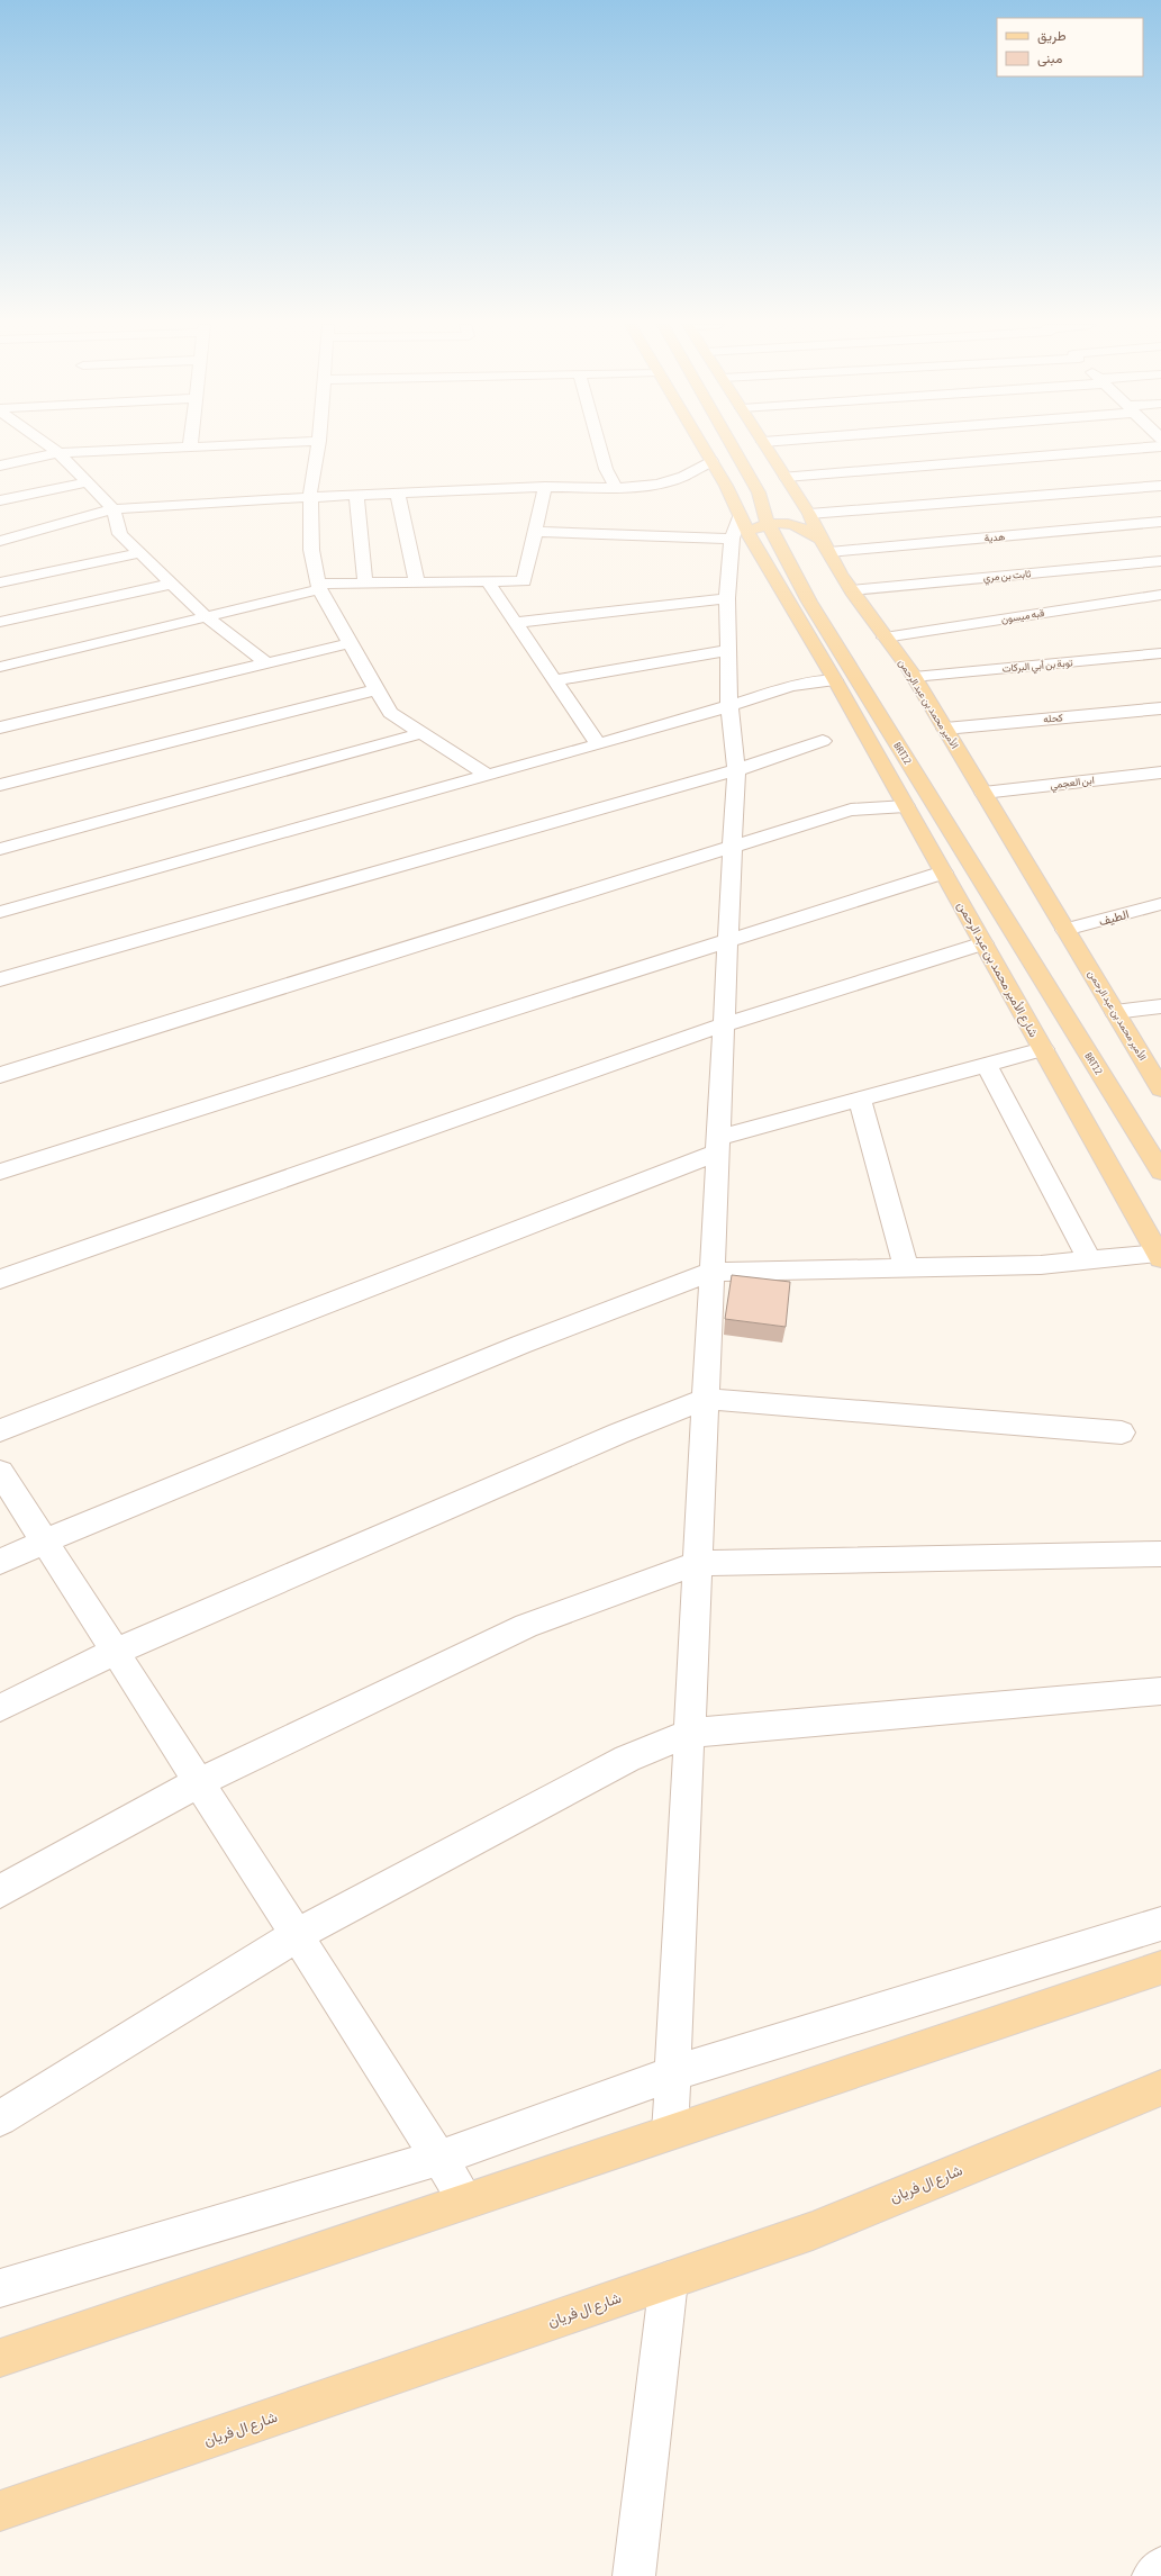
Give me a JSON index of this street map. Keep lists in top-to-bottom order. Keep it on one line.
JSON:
{"streets":{"main road":["الأمير محمد بن عبد الرحمن","BRT12","شارع الأمير محمد بن عبد الرحمن","شارع ال فريان"],"street":["هدية","ثابت بن مري","قبه ميسون","توبة بن أبي البركات","كحله","ابن العجمي","الطيف"]},"crossings":[["هدية","الأمير محمد بن عبد الرحمن"],["ثابت بن مري","الأمير محمد بن عبد الرحمن"],["قبه ميسون","الأمير محمد بن عبد الرحمن"],["توبة بن أبي البركات","الأمير محمد بن عبد الرحمن"],["الأمير محمد بن عبد الرحمن","كحله"],["الأمير محمد بن عبد الرحمن","ابن العجمي"],["الأمير محمد بن عبد الرحمن","الطيف"]],"legend":["طريق","مبنى"]}
